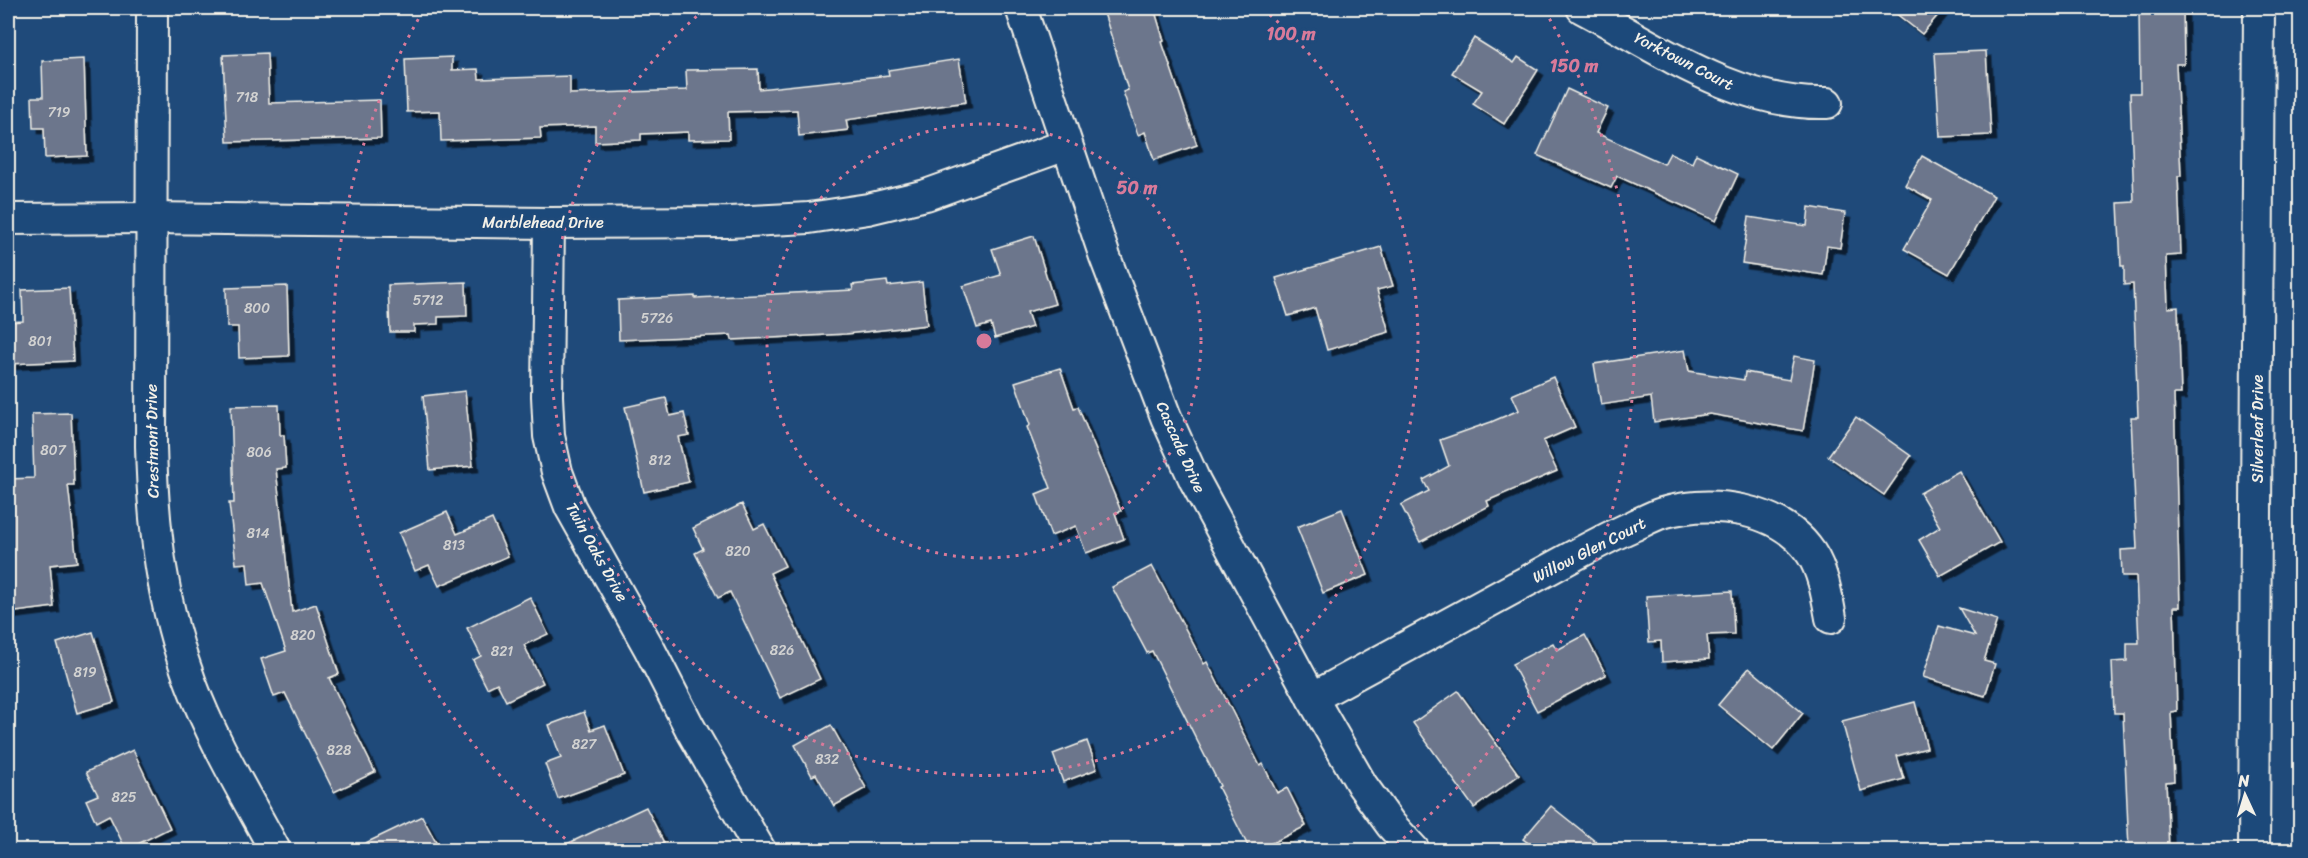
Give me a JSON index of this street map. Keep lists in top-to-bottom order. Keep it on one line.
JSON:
{"streets":{"street":["Yorktown Court","Marblehead Drive","Silverleaf Drive","Crestmont Drive","Cascade Drive","Willow Glen Court","Twin Oaks Drive"]},"crossings":[["Marblehead Drive","Crestmont Drive"],["Marblehead Drive","Cascade Drive"],["Marblehead Drive","Twin Oaks Drive"],["Cascade Drive","Willow Glen Court"]],"house_numbers":["718","719","5712","800","5726","801","807","806","812","814","813","820","820","826","821","819","827","828","832","825"],"north":"top","rings":["100 m","150 m","50 m"]}
